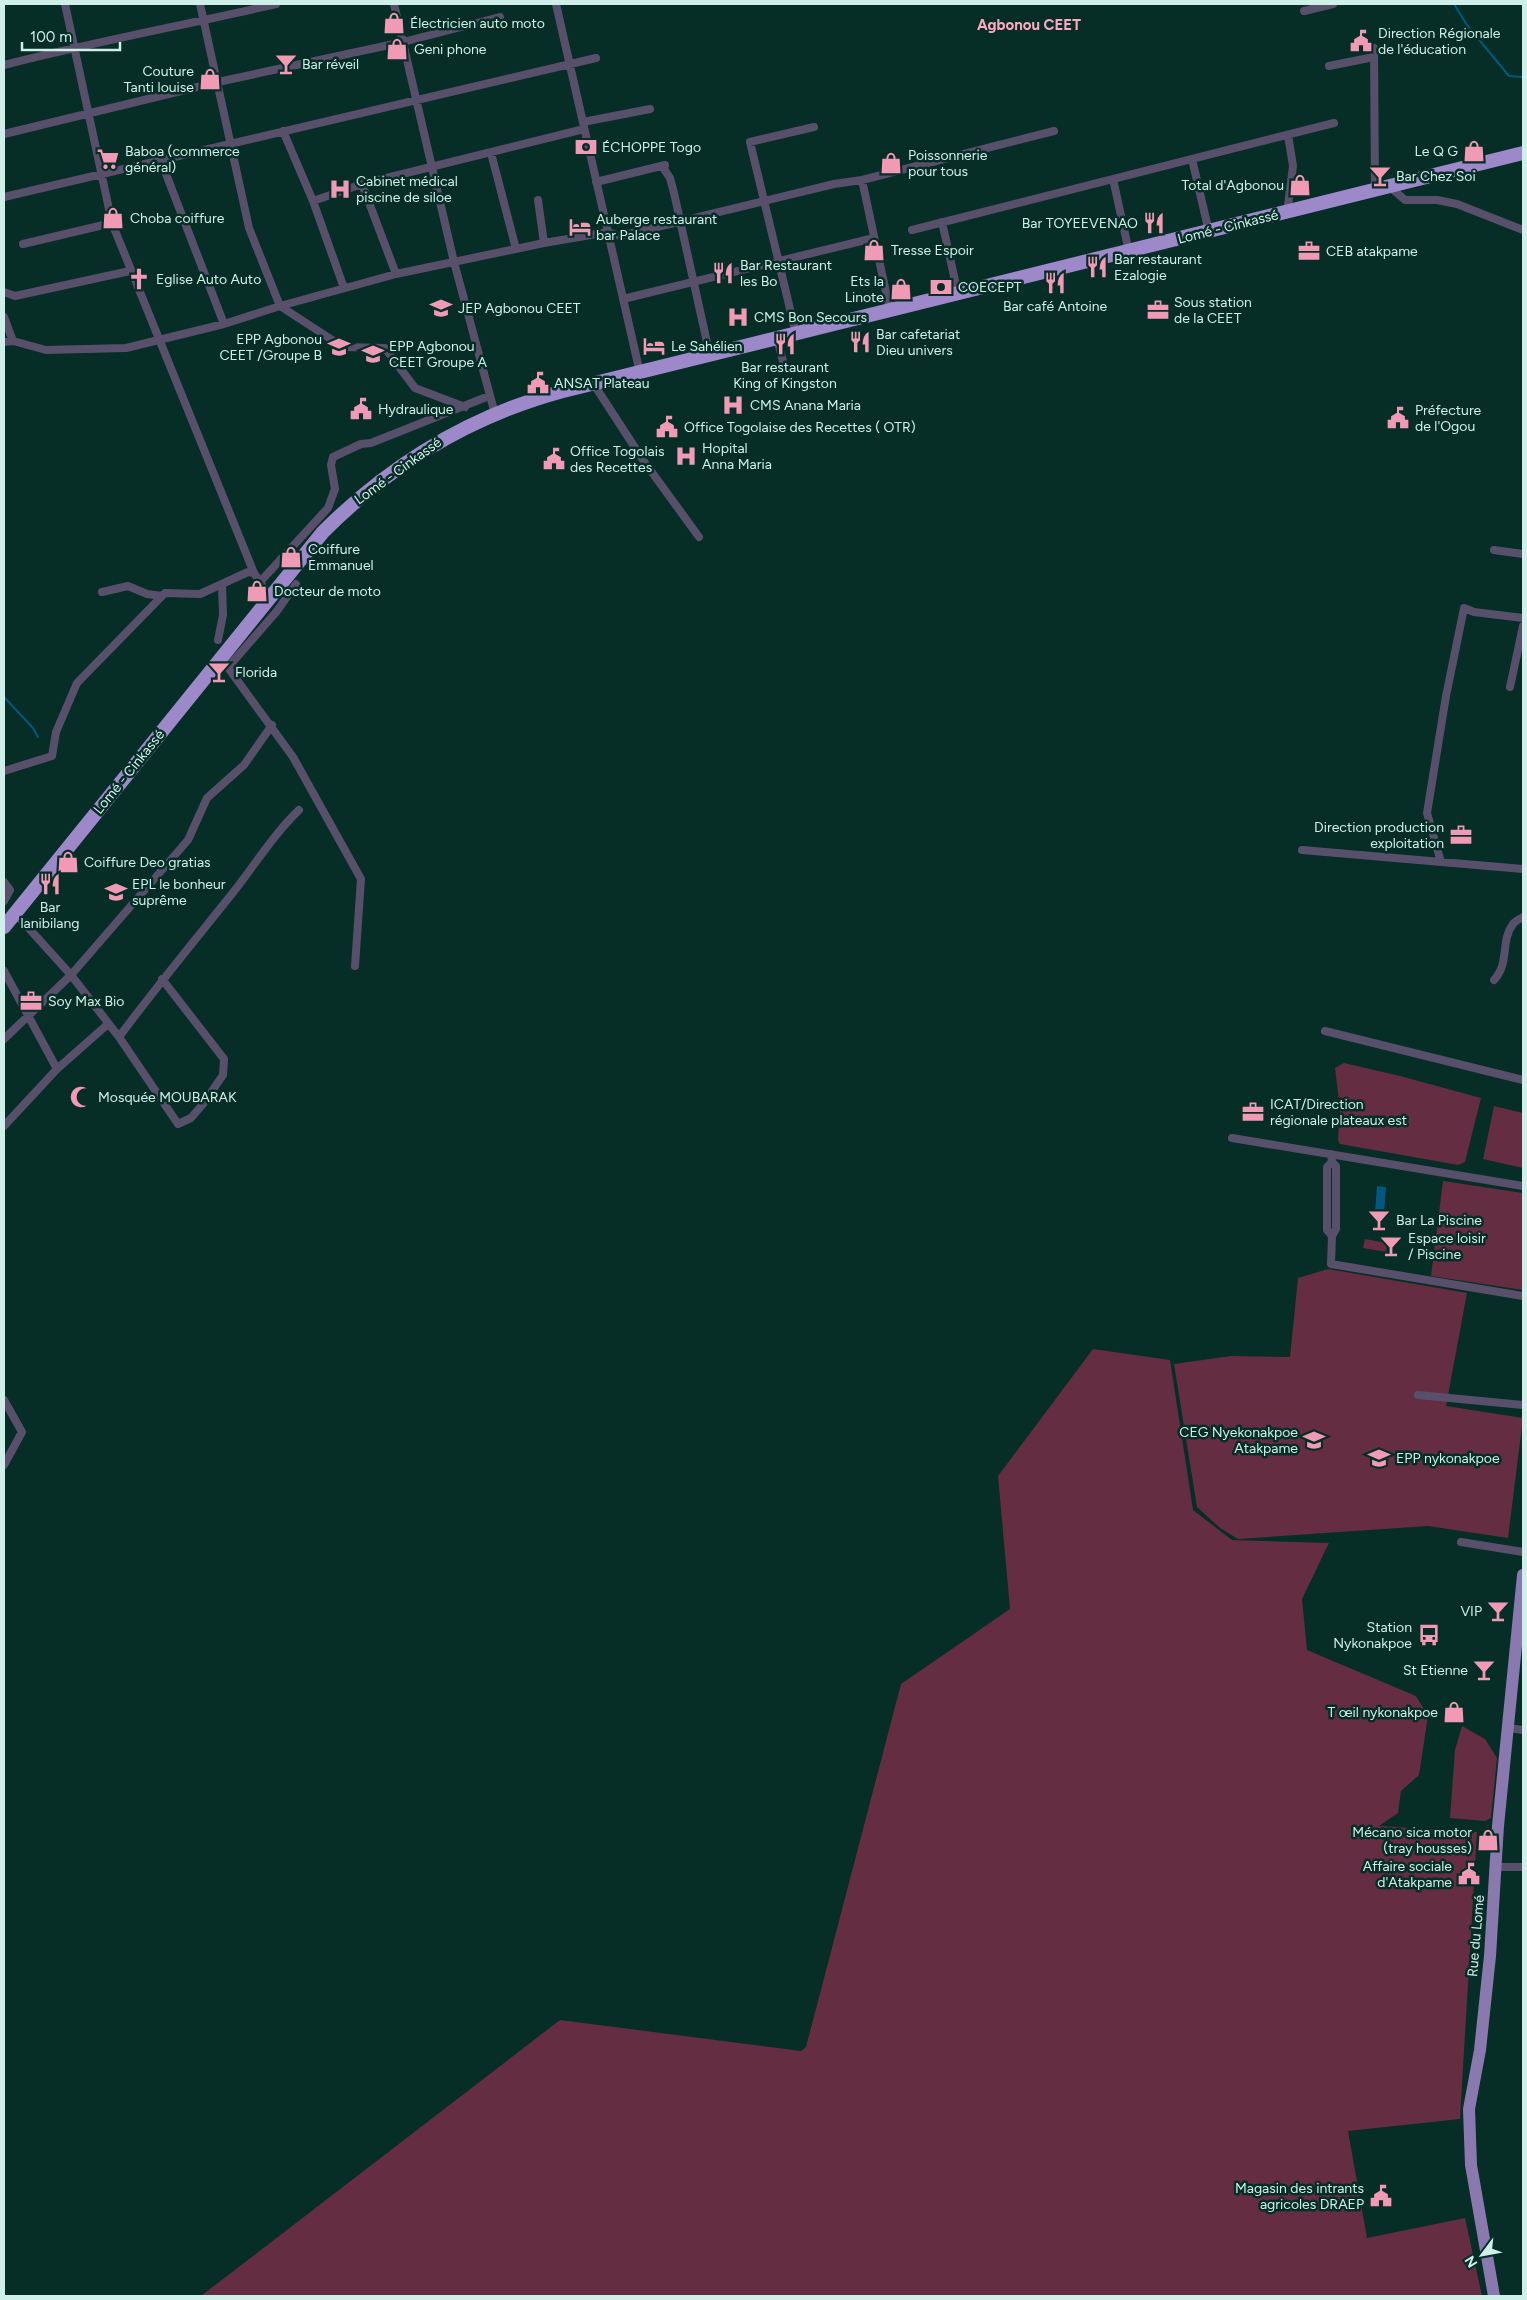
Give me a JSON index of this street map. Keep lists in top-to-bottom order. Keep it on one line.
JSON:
{"streets":{"highway":["Lomé - Cinkassé"],"main road":["Rue du Lomé"]},"districts":["Agbonou CEET"],"places":{"shop":["Électricien auto moto","Geni phone","Couture Tanti louise","Le Q G","Poissonnerie pour tous","Total d'Agbonou","Choba coiffure","Tresse Espoir","Ets la Linote","Coiffure Emmanuel","Docteur de moto","Coiffure Deo gratias","T œil nykonakpoe","Mécano sica motor (tray housses)"],"public building":["Direction Régionale de l'éducation","ANSAT Plateau","Hydraulique","Préfecture de l'Ogou","Office Togolaise des Recettes ( OTR)","Office Togolais des Recettes","Affaire sociale d'Atakpame","Magasin des intrants agricoles DRAEP"],"bar":["Bar réveil","Bar Chez Soi","Florida","Bar La Piscine","Espace loisir / Piscine","VIP","St Etienne"],"bank":["ÉCHOPPE Togo","COECEPT"],"supermarket":["Baboa (commerce général)"],"hospital":["Cabinet médical piscine de siloe","CMS Bon Secours","CMS Anana Maria","Hopital Anna Maria"],"restaurant":["Bar TOYEEVENAO","Bar restaurant Ezalogie","Bar Restaurant les Bo","Bar café Antoine","Bar cafetariat Dieu univers","Bar restaurant King of Kingston","Bar lanibilang"],"hotel":["Auberge restaurant bar Palace","Le Sahélien"],"office":["CEB atakpame","Sous station de la CEET","Direction production exploitation","Soy Max Bio","ICAT/Direction régionale plateaux est"],"church":["Eglise Auto Auto"],"school or university":["JEP Agbonou CEET","EPP Agbonou CEET /Groupe B","EPP Agbonou CEET Groupe A","EPL le bonheur suprême","CEG Nyekonakpoe Atakpame","EPP nykonakpoe"],"mosque":["Mosquée MOUBARAK"],"bus stop":["Station Nykonakpoe"]},"scale_bar":"100 m","north":"bottom left"}
